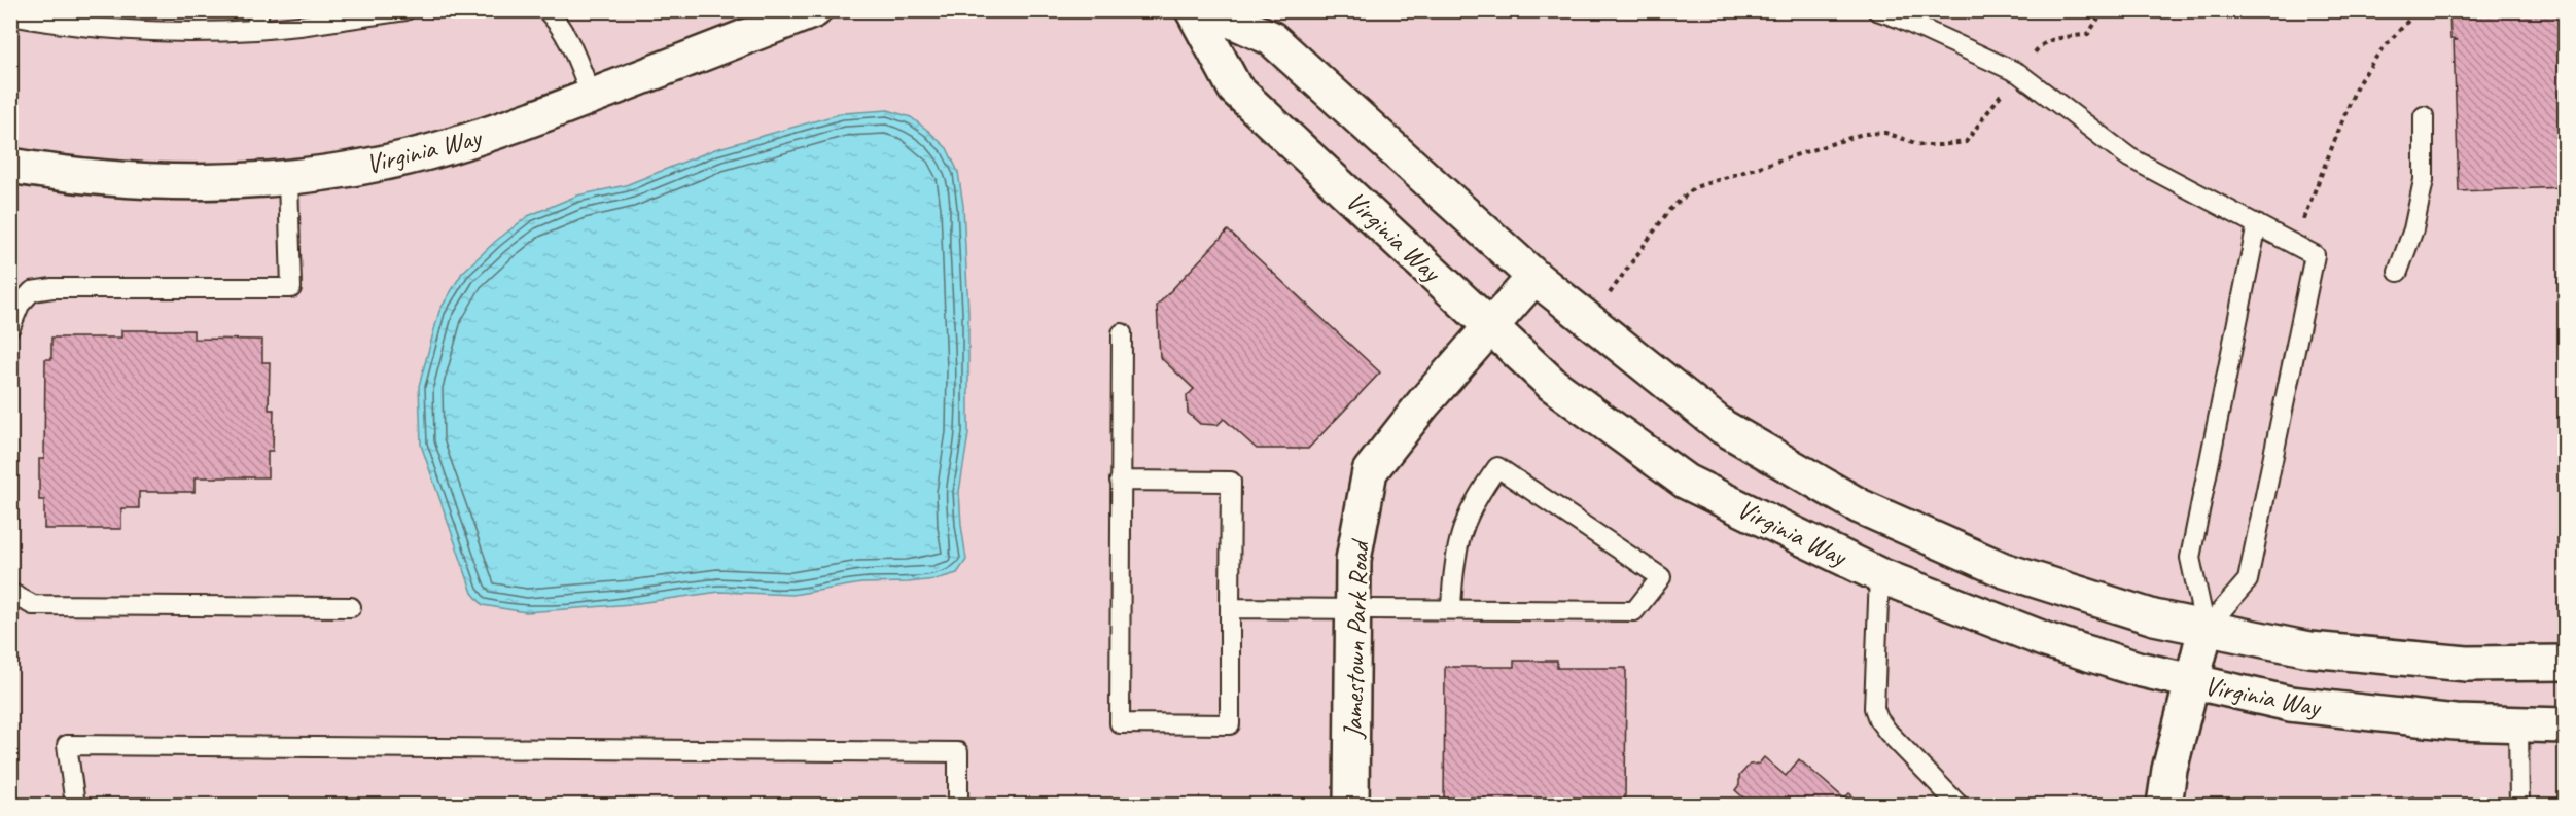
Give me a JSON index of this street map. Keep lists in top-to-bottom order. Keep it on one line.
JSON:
{"streets":{"street":["Virginia Way","Jamestown Park Road"]},"crossings":[["Virginia Way","Jamestown Park Road"]]}
